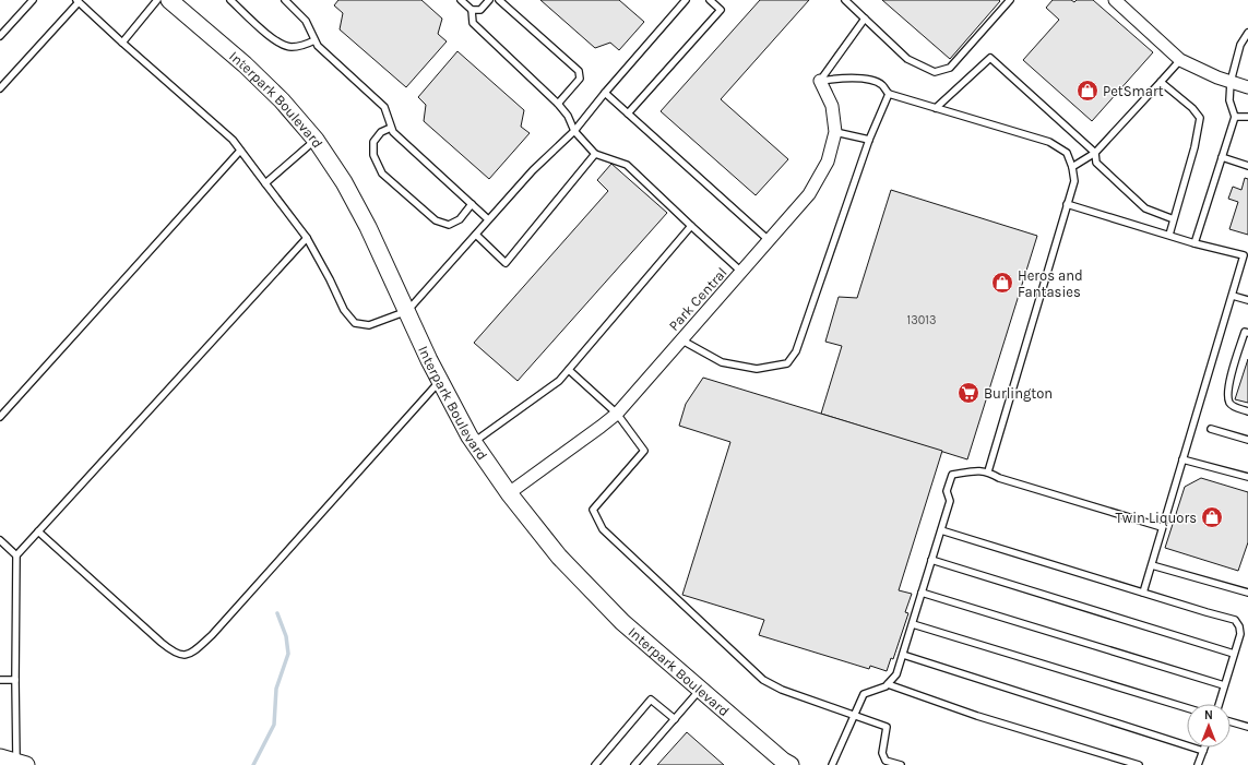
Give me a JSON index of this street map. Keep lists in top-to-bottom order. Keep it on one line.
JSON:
{"streets":{"street":["Interpark Boulevard","Park Central"]},"crossings":[["Interpark Boulevard","Park Central"]],"places":{"shop":["PetSmart","Heros and Fantasies","Twin Liquors"],"supermarket":["Burlington"]},"house_numbers":["13013"],"north":"top"}
